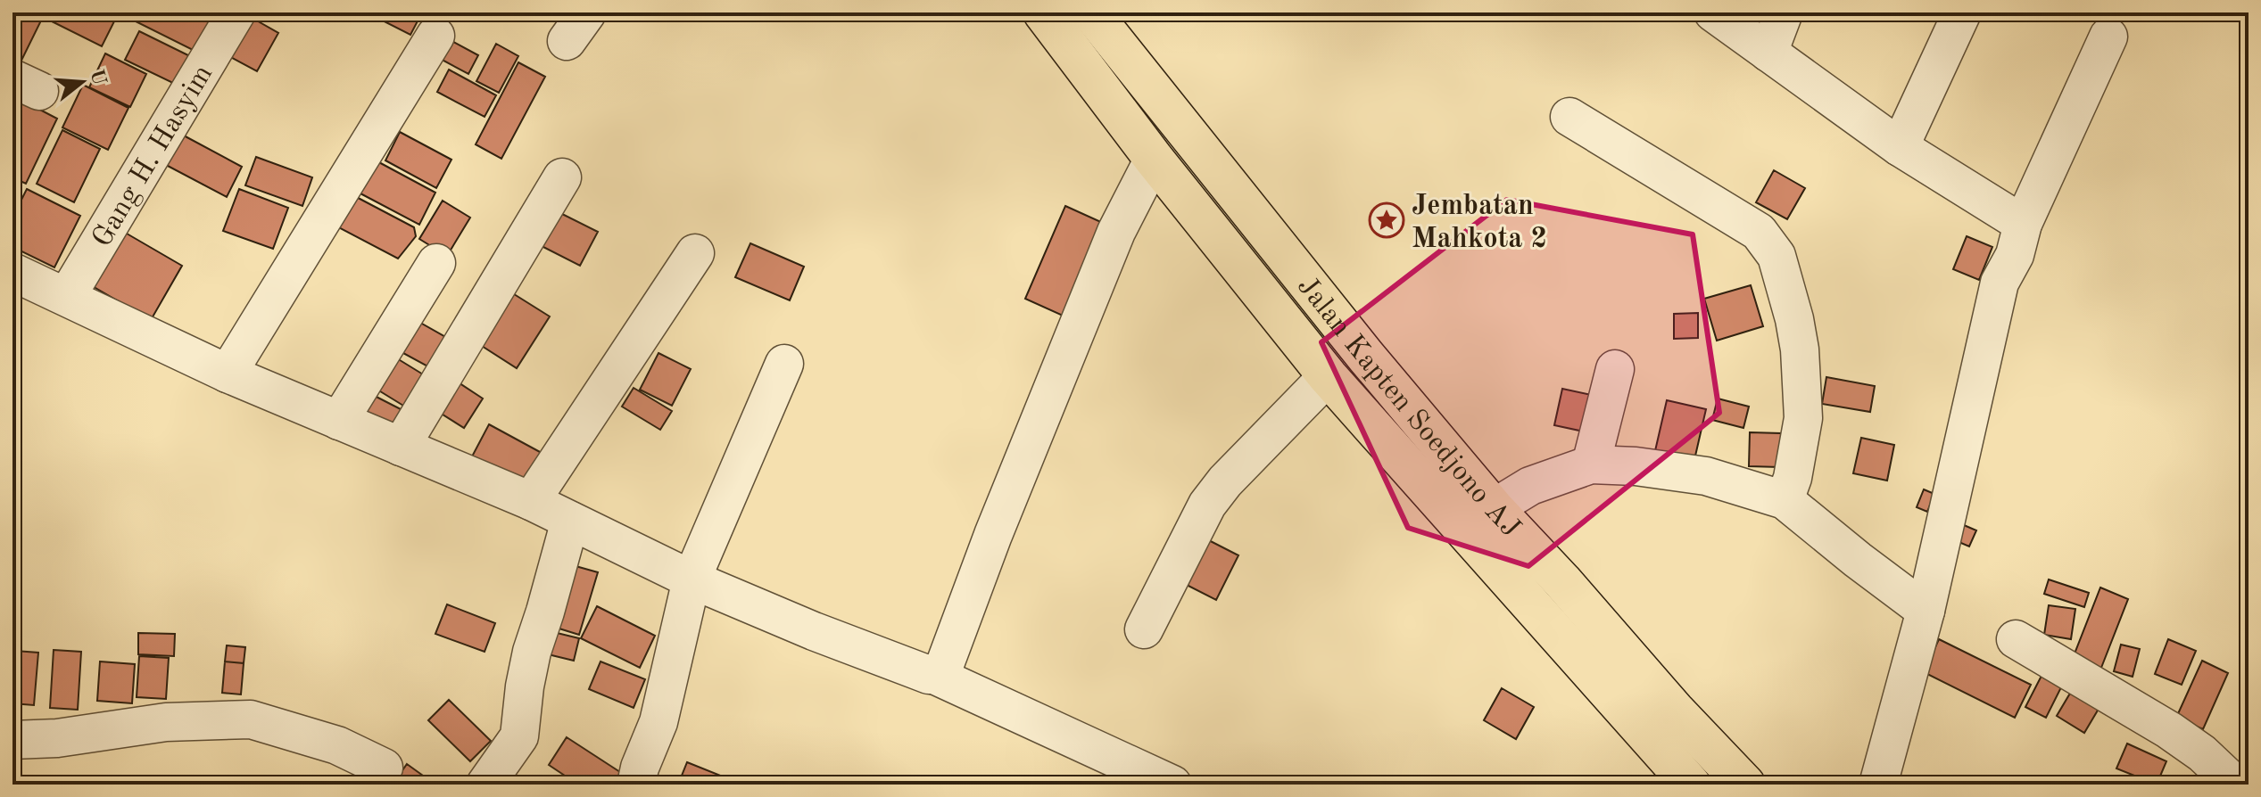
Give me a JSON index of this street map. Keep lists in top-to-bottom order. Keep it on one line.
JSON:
{"streets":{"main road":["Jalan Kapten Soedjono AJ"],"street":["Gang H. Hasyim"]},"places":{"place":["Jembatan Mahkota 2"]},"north":"right"}
